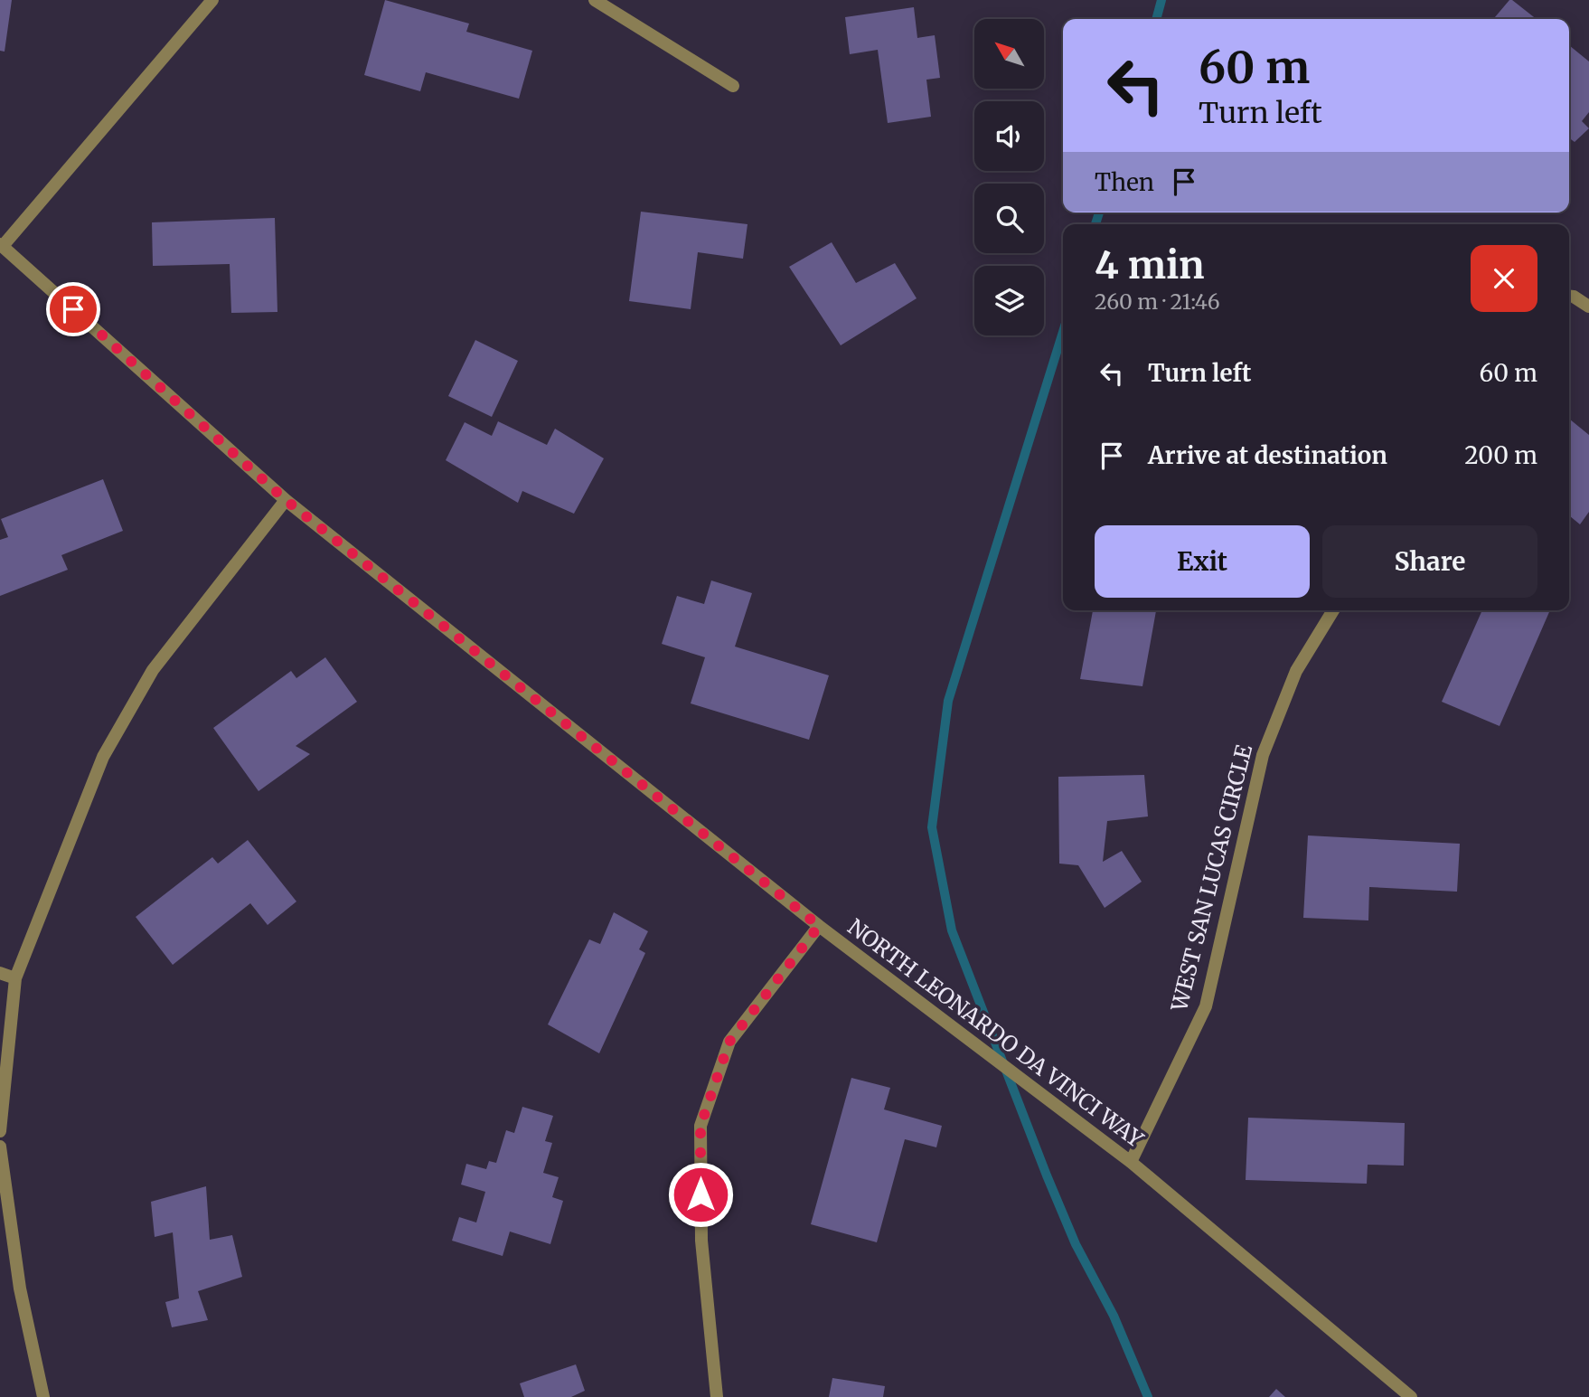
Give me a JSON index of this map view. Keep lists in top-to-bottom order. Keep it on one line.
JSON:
{"streets":{"street":["WEST SAN LUCAS CIRCLE","NORTH LEONARDO DA VINCI WAY"]},"crossings":[["WEST SAN LUCAS CIRCLE","NORTH LEONARDO DA VINCI WAY"]],"north":"top left","page":{"turn":["60 m","Turn left"],"then":"Then","heading":["4 min","260 m · 21:46"],"list":[{"name":"Turn left","value":"60 m"},{"name":"Arrive at destination","value":"200 m"}],"buttons":["Exit","Share"]}}
